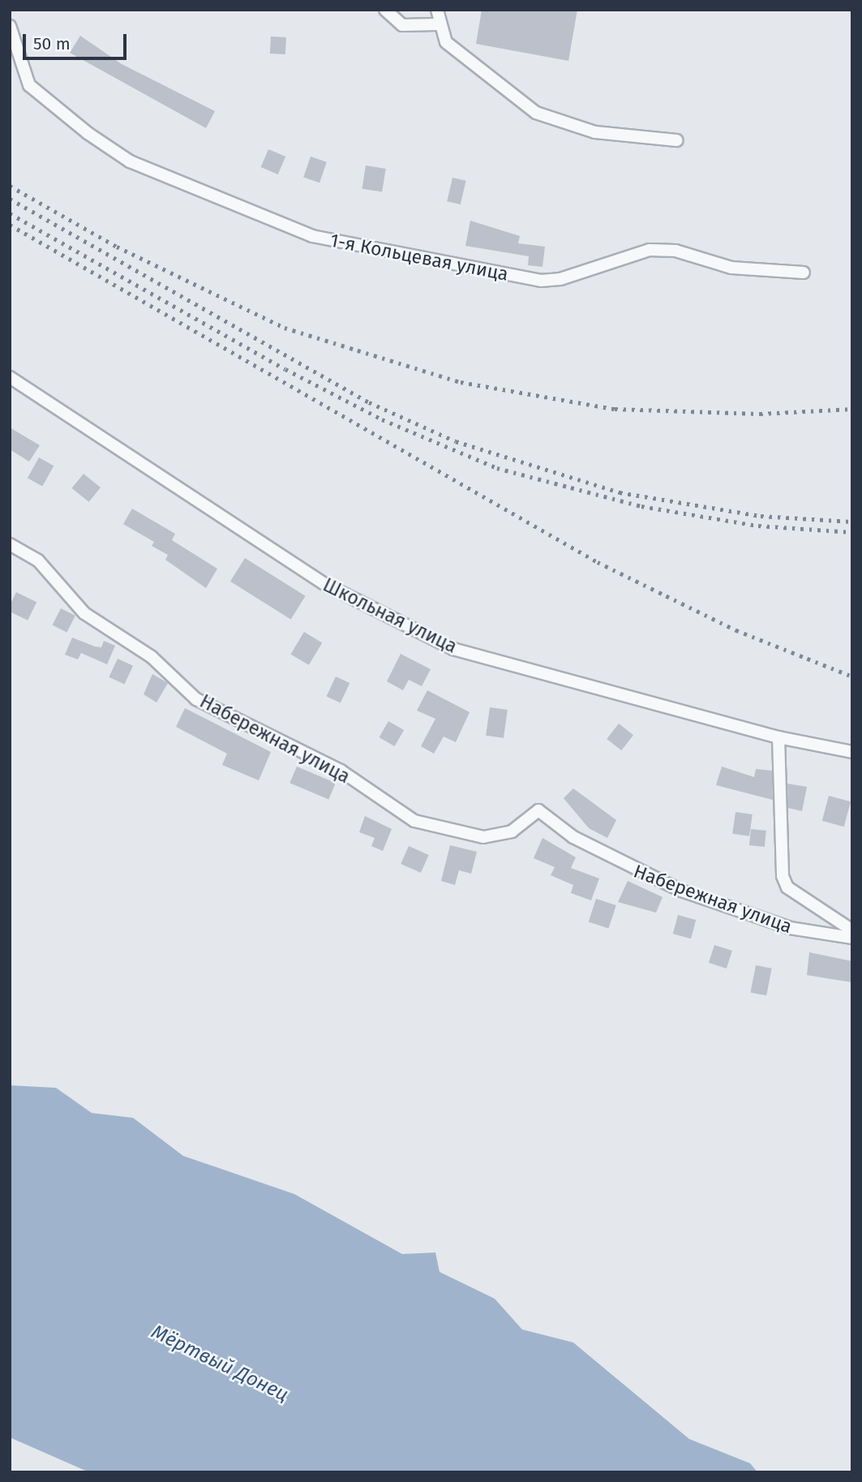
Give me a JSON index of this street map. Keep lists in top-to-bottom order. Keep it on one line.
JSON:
{"streets":{"street":["1-я Кольцевая улица","Школьная улица","Набережная улица"]},"crossings":[["Школьная улица","Набережная улица"]],"water":["Мёртвый Донец"],"scale_bar":"50 m"}
